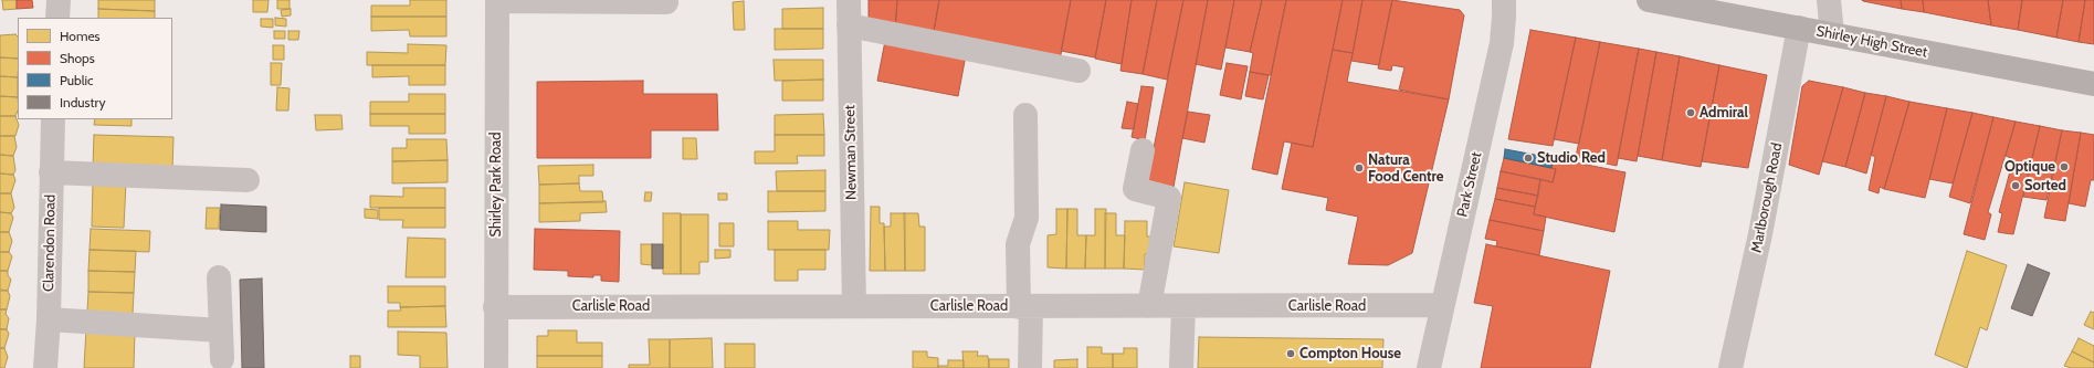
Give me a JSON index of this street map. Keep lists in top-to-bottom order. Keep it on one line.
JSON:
{"streets":{"main road":["Shirley High Street"],"street":["Newman Street","Shirley Park Road","Park Street","Marlborough Road","Clarendon Road","Carlisle Road"]},"crossings":[["Shirley High Street","Marlborough Road"],["Newman Street","Carlisle Road"],["Shirley Park Road","Carlisle Road"],["Park Street","Carlisle Road"]],"places":["Admiral","Studio Red","Optique","Natura Food Centre","Sorted","Compton House"],"legend":["Homes","Shops","Public","Industry"]}
